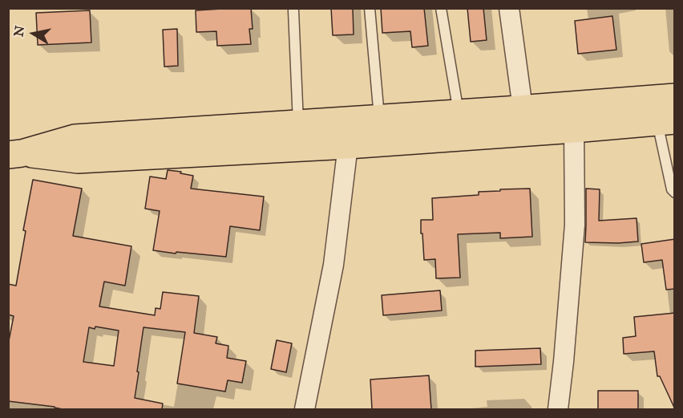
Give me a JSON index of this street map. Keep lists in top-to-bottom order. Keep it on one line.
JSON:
{"north":"left"}
